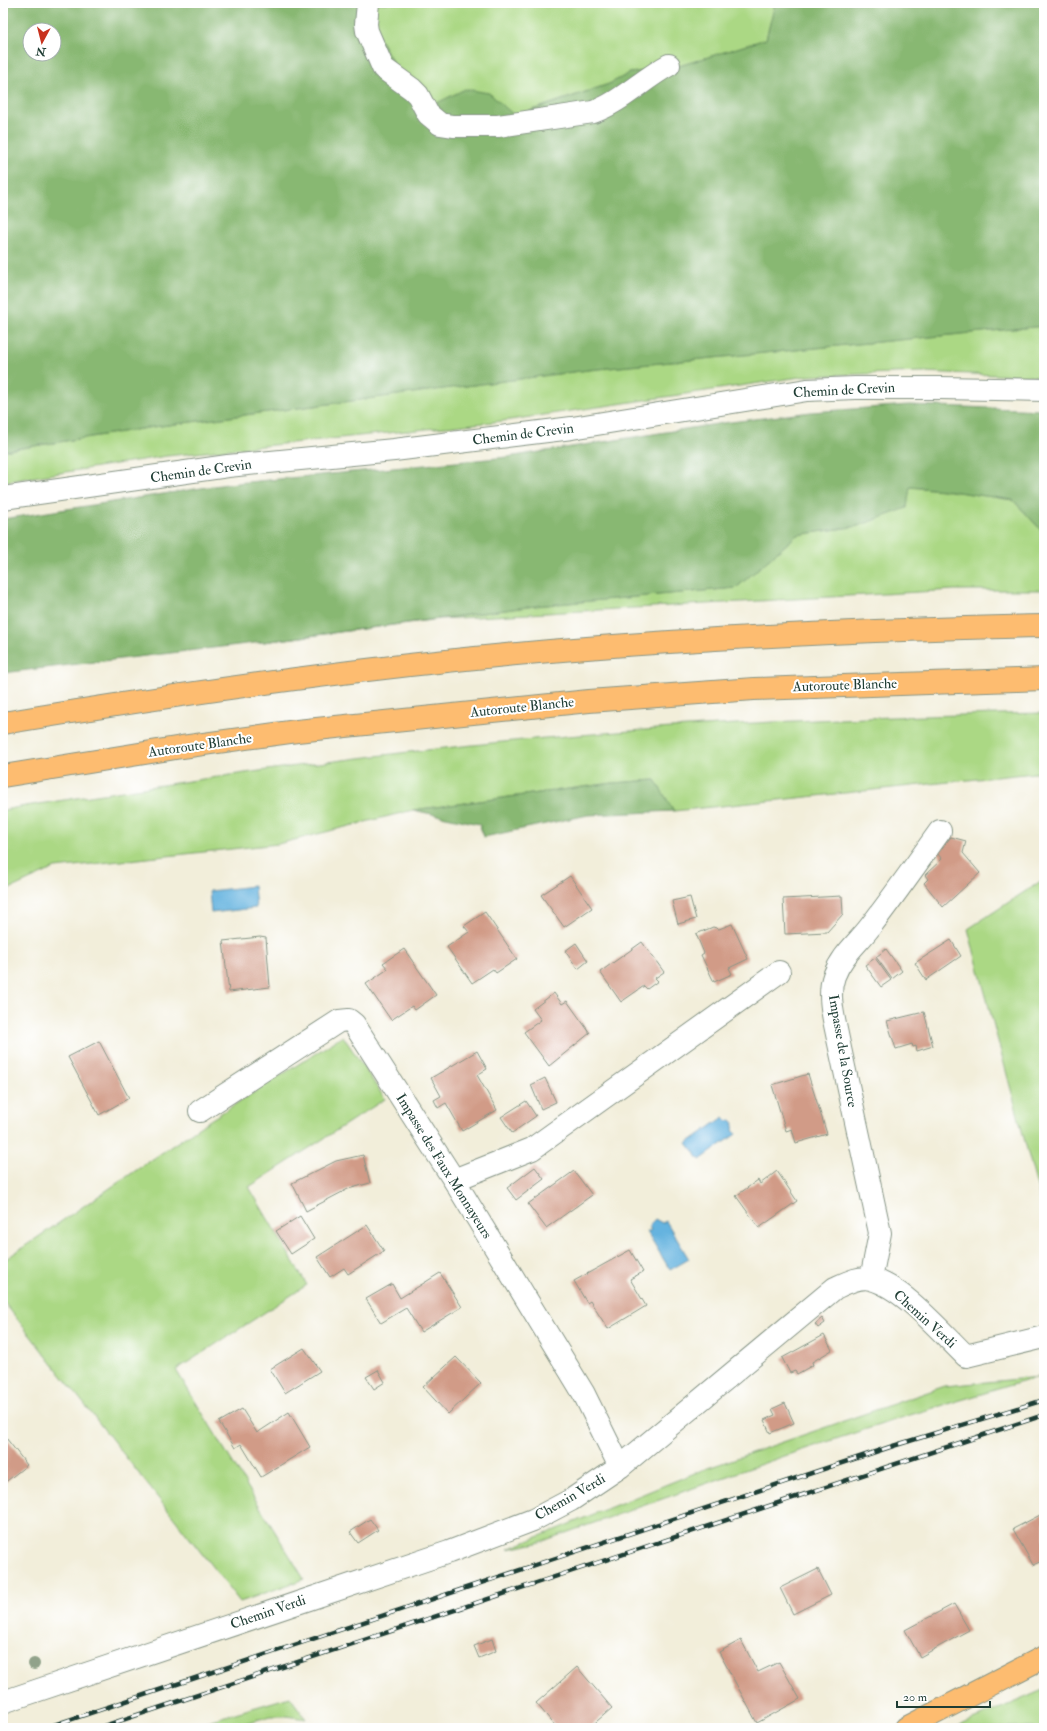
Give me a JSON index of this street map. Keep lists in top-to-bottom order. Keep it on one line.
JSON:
{"streets":{"main road":["Autoroute Blanche"],"street":["Chemin de Crevin","Impasse de la Source","Impasse des Faux Monnayeurs","Chemin Verdi"]},"crossings":[["Impasse de la Source","Chemin Verdi"],["Impasse des Faux Monnayeurs","Chemin Verdi"]],"scale_bar":"20 m","north":"bottom"}
